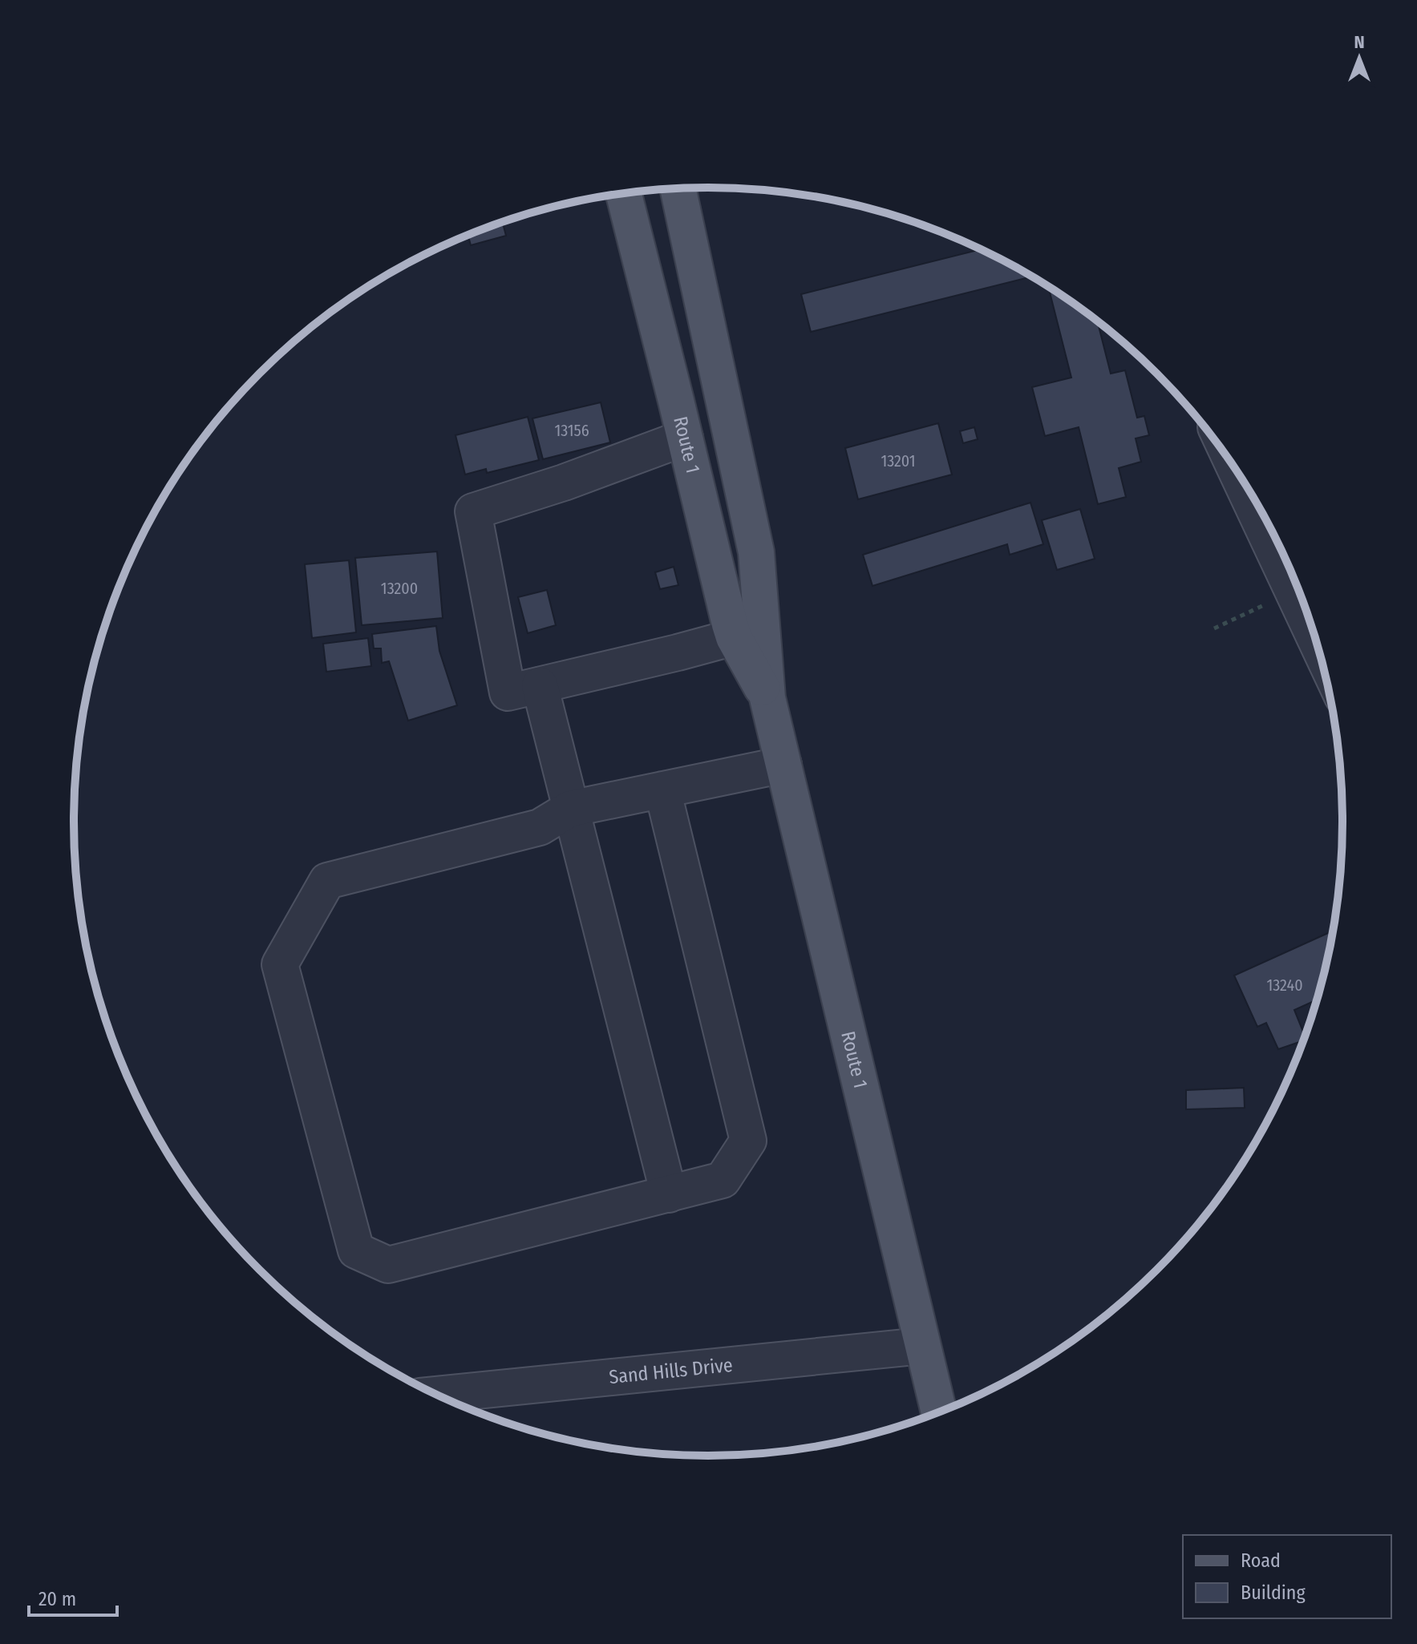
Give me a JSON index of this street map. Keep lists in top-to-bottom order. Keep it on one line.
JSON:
{"streets":{"main road":["Route 1"],"street":["Sand Hills Drive"]},"crossings":[["Route 1","Sand Hills Drive"]],"house_numbers":["13156","13201","13200","13240"],"legend":["Road","Building"],"scale_bar":"20 m","north":"top"}
